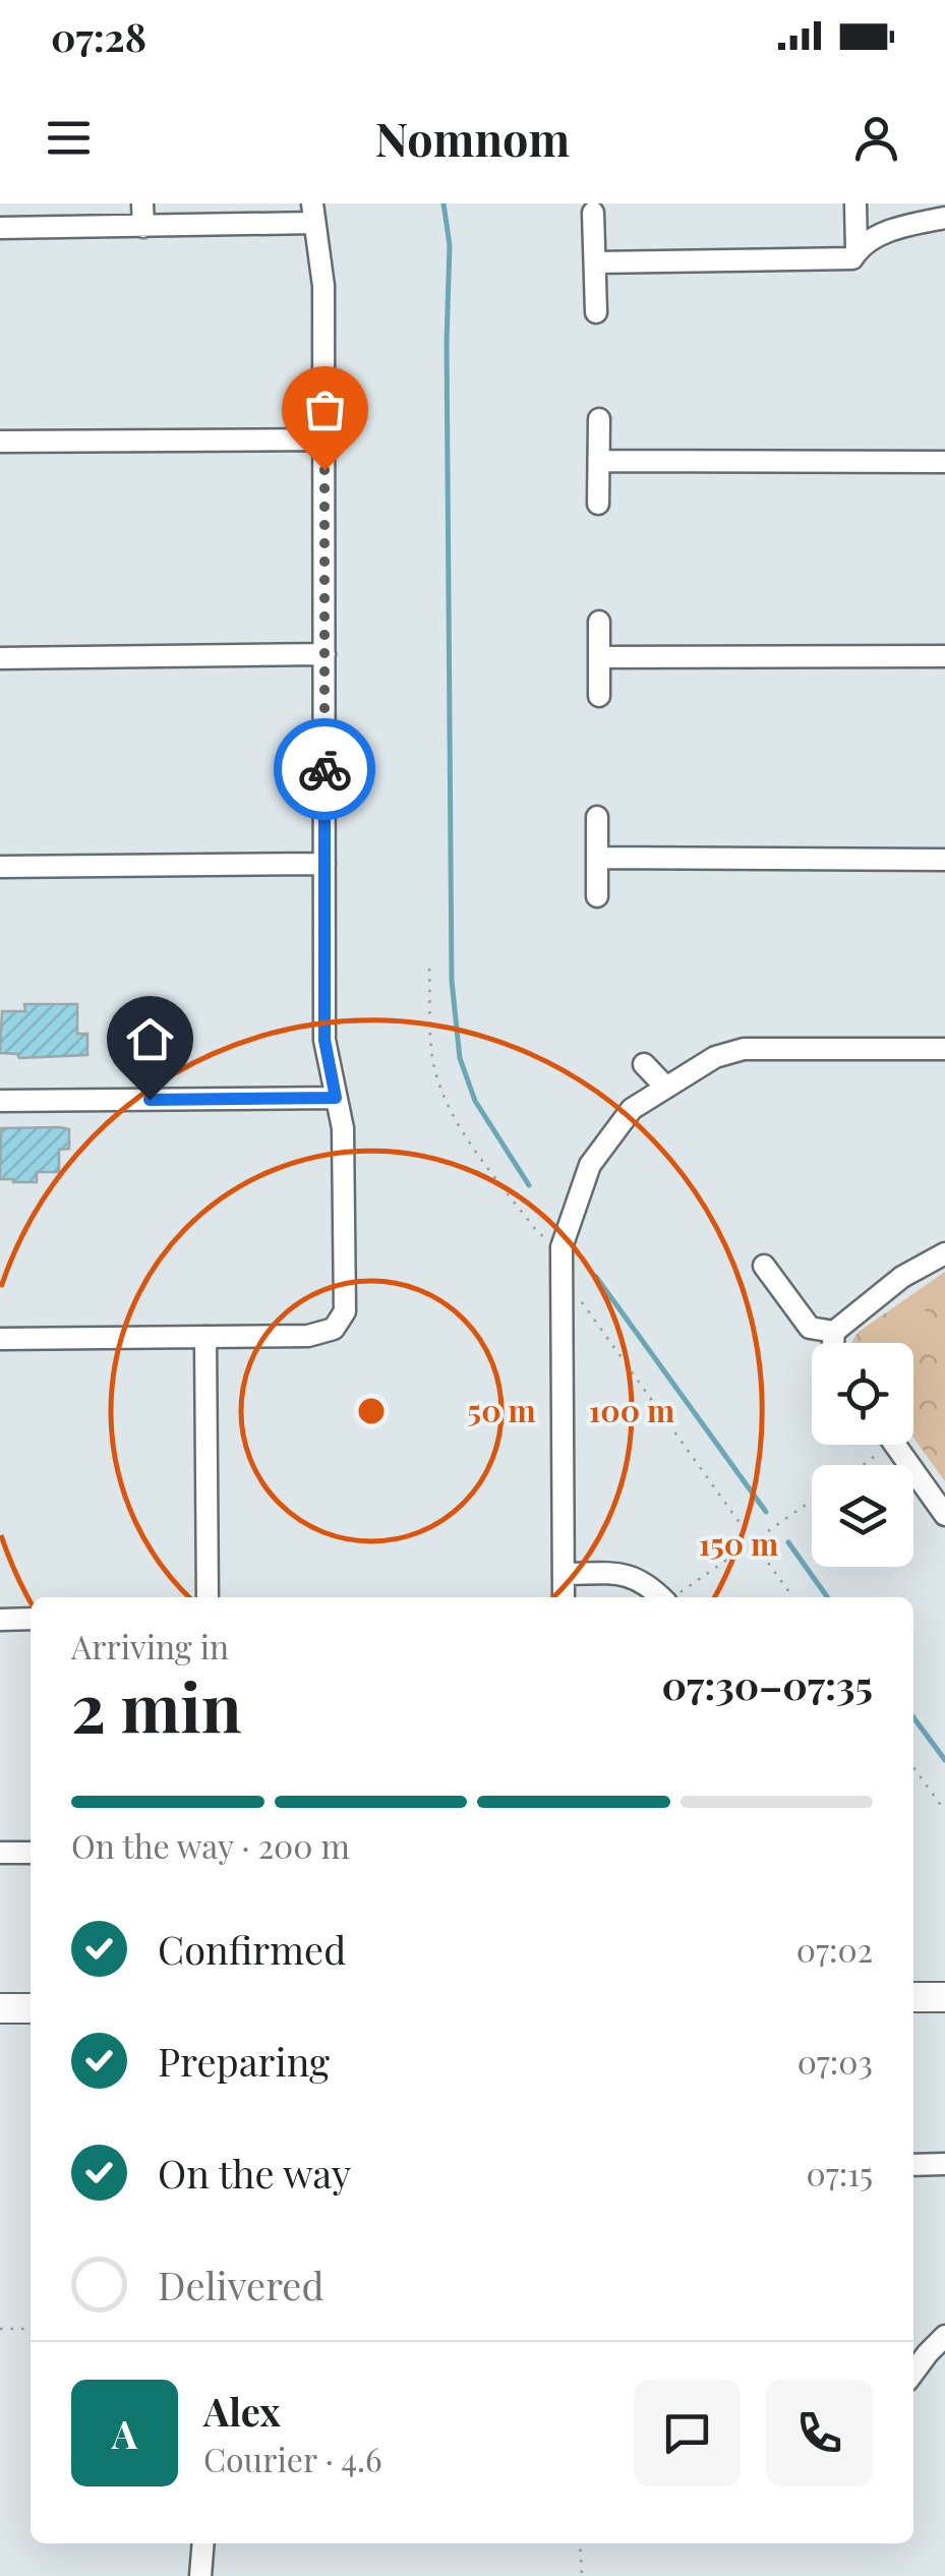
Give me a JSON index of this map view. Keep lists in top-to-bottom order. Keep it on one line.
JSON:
{"page":{"status":"07:28","header":"Nomnom","heading":["2 min","Arriving in","07:30–07:35"],"panel":["Alex","Courier · 4.6"],"bar":"On the way · 200 m","list":[["Confirmed","07:02"],["Preparing","07:03"],["On the way","07:15"],"Delivered"],"round":"A"},"rings":["50 m","100 m","150 m"]}
